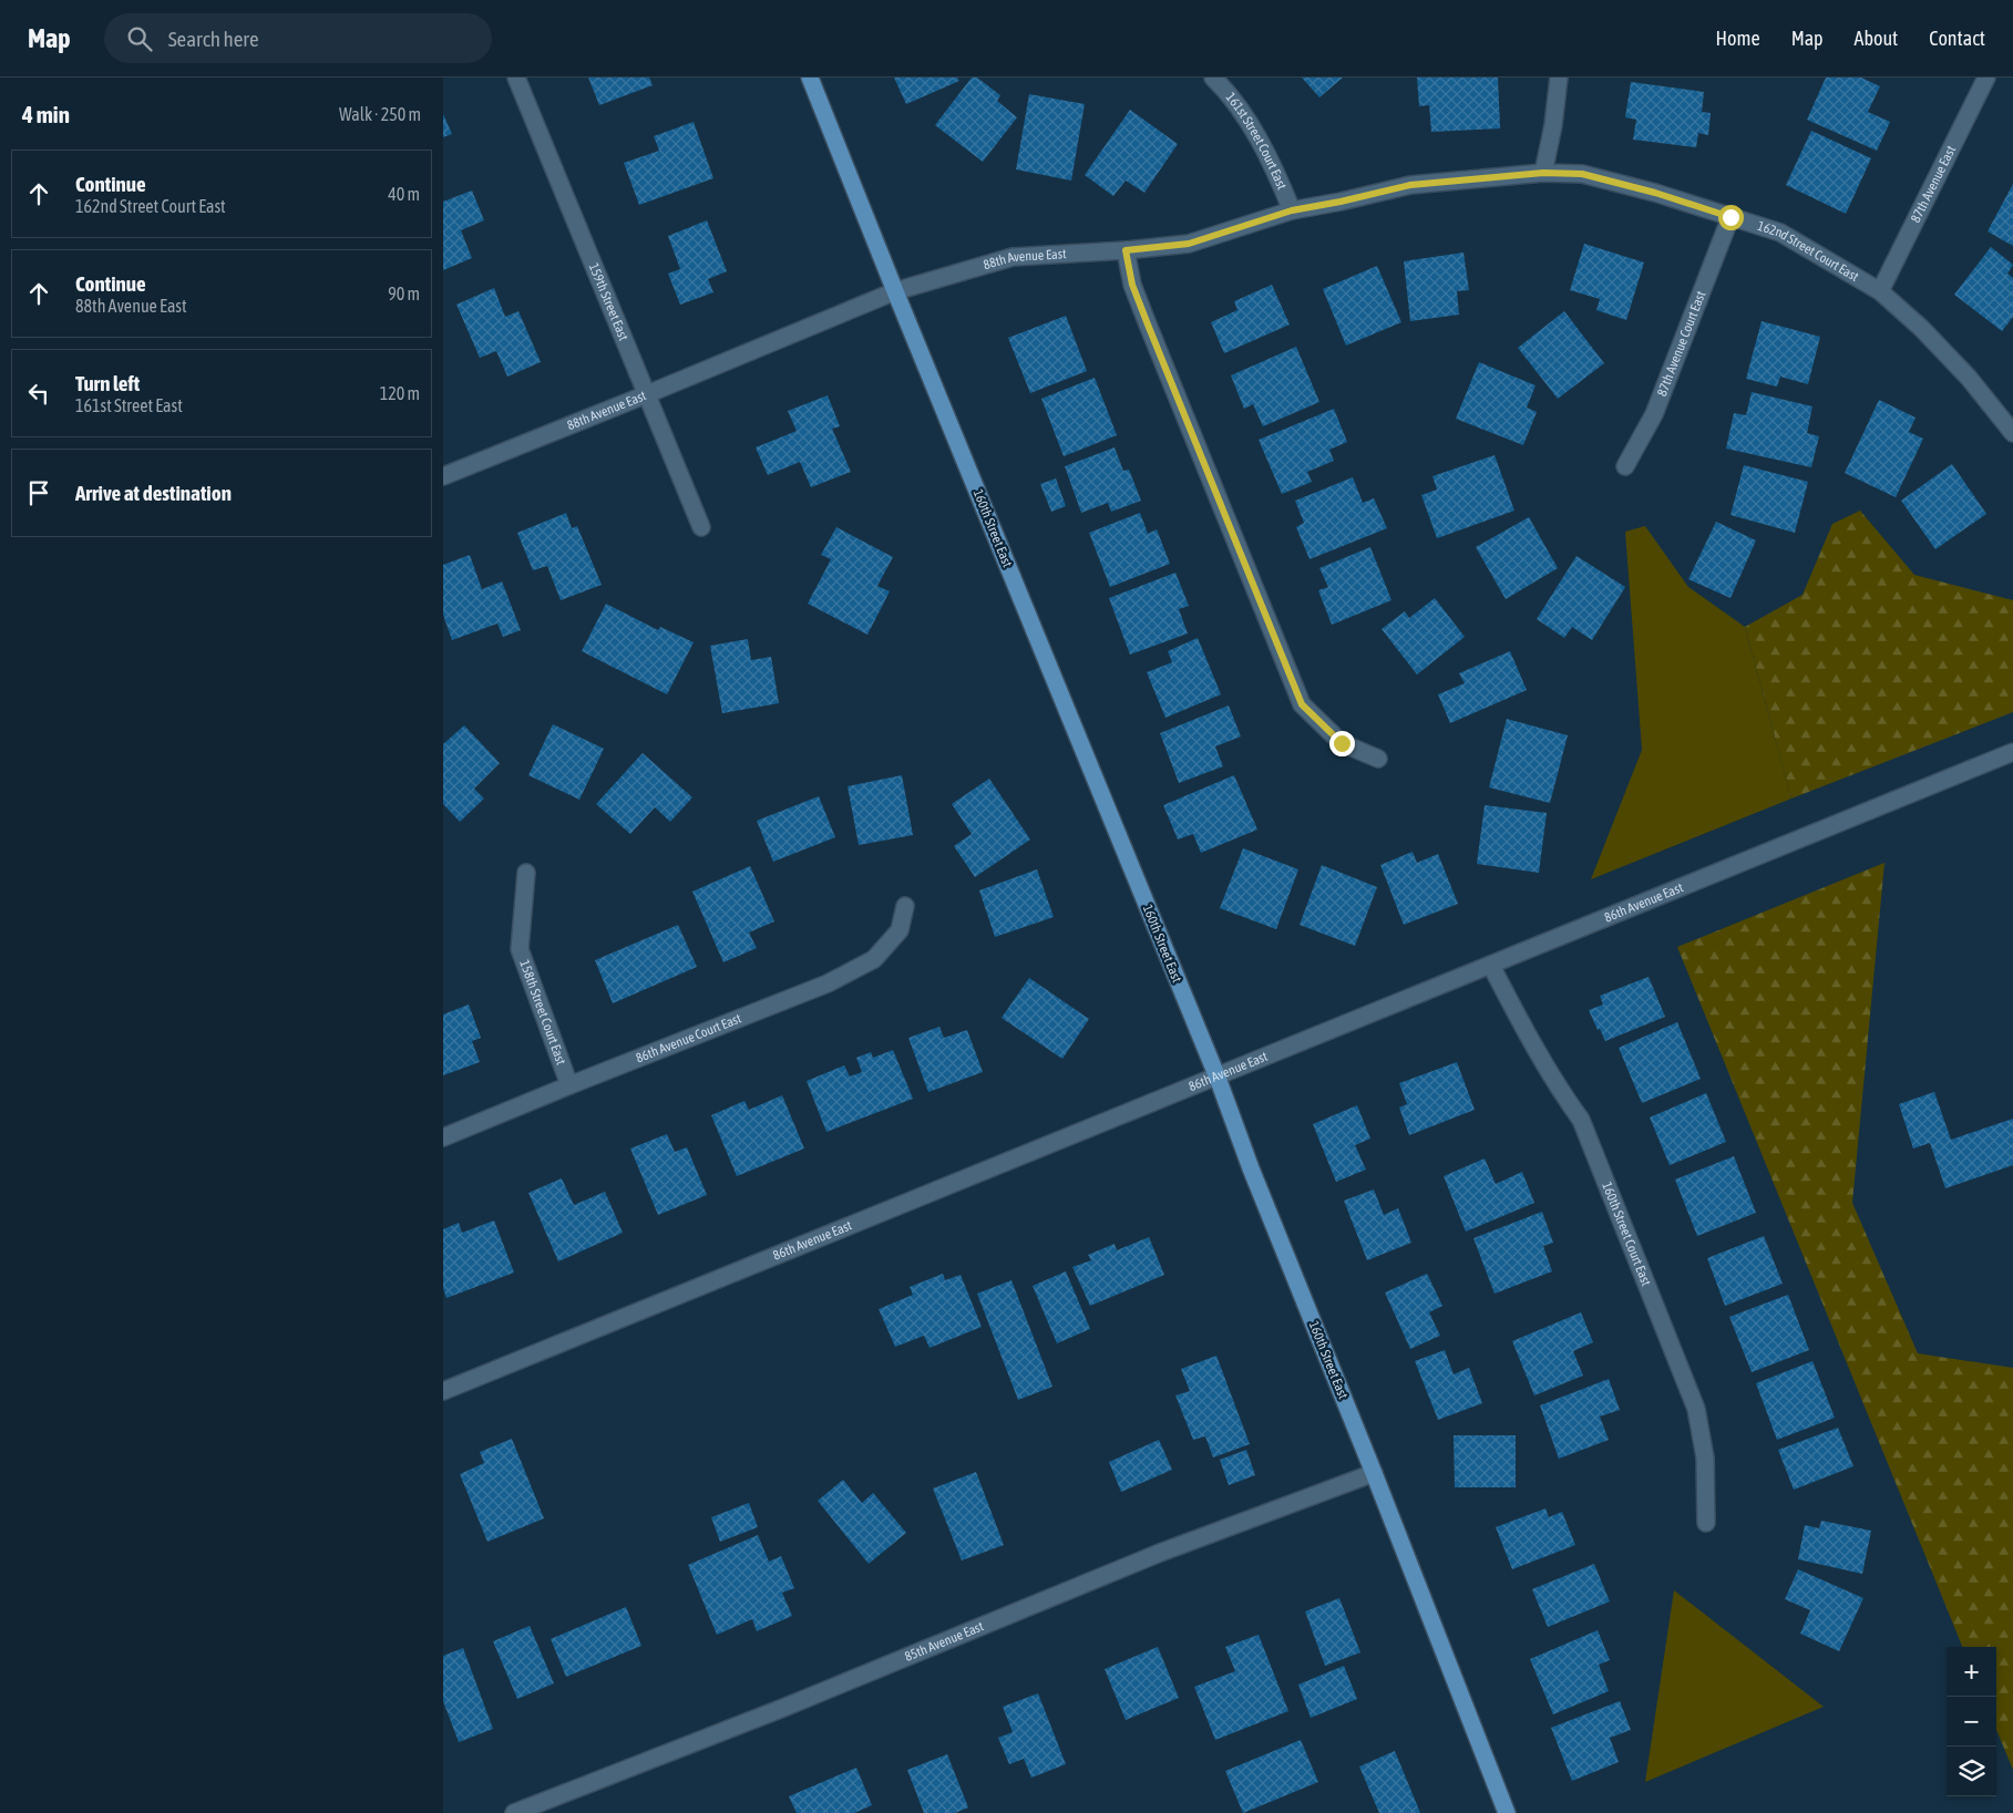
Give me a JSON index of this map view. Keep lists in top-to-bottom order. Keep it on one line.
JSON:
{"streets":{"main road":["160th Street East"],"street":["161st Street Court East","87th Avenue East","162nd Street Court East","88th Avenue East","159th Street East","87th Avenue Court East","86th Avenue East","158th Street Court East","86th Avenue Court East","160th Street Court East","85th Avenue East"]},"crossings":[["161st Street Court East","88th Avenue East"],["87th Avenue East","162nd Street Court East"],["162nd Street Court East","88th Avenue East"],["162nd Street Court East","87th Avenue Court East"],["88th Avenue East","159th Street East"],["88th Avenue East","160th Street East"],["160th Street East","86th Avenue East"],["160th Street East","85th Avenue East"],["86th Avenue East","160th Street Court East"],["158th Street Court East","86th Avenue Court East"]],"page":{"header":"Map","search":"Search here","nav":["Home","Map","About","Contact"],"heading":["4 min","Walk · 250 m"],"list":[["Continue","162nd Street Court East","40 m"],["Continue","88th Avenue East","90 m"],["Turn left","161st Street East","120 m"],"Arrive at destination"],"map_buttons":["+","−"]}}
